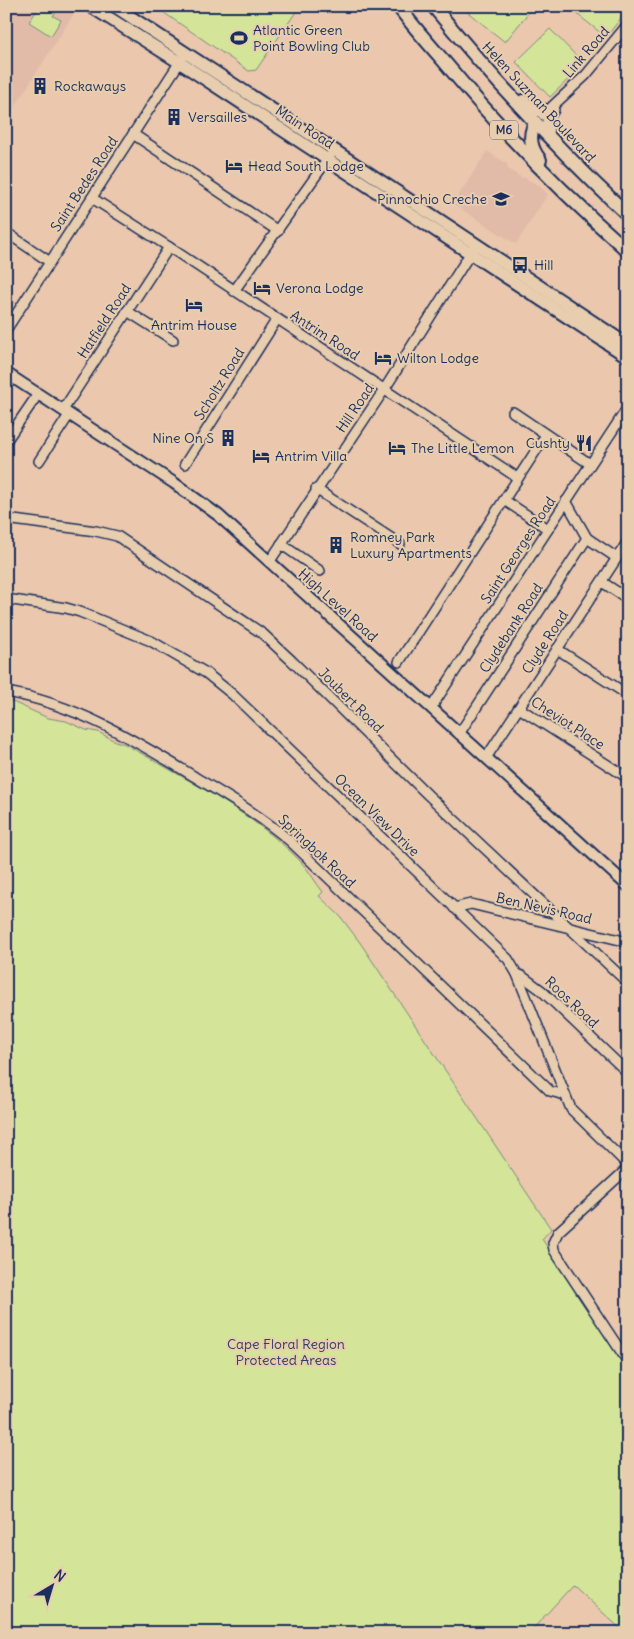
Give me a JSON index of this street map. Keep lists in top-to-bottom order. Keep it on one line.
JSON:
{"streets":{"main road":["Helen Suzman Boulevard","Main Road","M6"],"street":["Link Road","Saint Bedes Road","Hatfield Road","Antrim Road","Scholtz Road","Hill Road","Saint Georges Road","High Level Road","Clydebank Road","Clyde Road","Joubert Road","Cheviot Place","Ocean View Drive","Springbok Road","Ben Nevis Road","Roos Road"]},"crossings":[["Link Road","Helen Suzman Boulevard"],["Main Road","Saint Bedes Road"],["Main Road","Hill Road"],["Saint Bedes Road","Antrim Road"],["Hatfield Road","Antrim Road"],["Hatfield Road","High Level Road"],["Antrim Road","Scholtz Road"],["Antrim Road","Hill Road"],["Hill Road","High Level Road"],["Saint Georges Road","High Level Road"],["High Level Road","Clydebank Road"],["High Level Road","Clyde Road"],["Clyde Road","Cheviot Place"],["Joubert Road","Ben Nevis Road"],["Ocean View Drive","Springbok Road"],["Ocean View Drive","Ben Nevis Road"],["Ocean View Drive","Roos Road"]],"parks":["Cape Floral Region Protected Areas"],"places":{"sports":["Atlantic Green Point Bowling Club"],"building":["Rockaways","Versailles","Nine On S","Romney Park Luxury Apartments"],"hotel":["Head South Lodge","Verona Lodge","Antrim House","Wilton Lodge","The Little Lemon","Antrim Villa"],"school or university":["Pinnochio Creche"],"bus stop":["Hill"],"restaurant":["Cushty"]},"north":"top right"}
